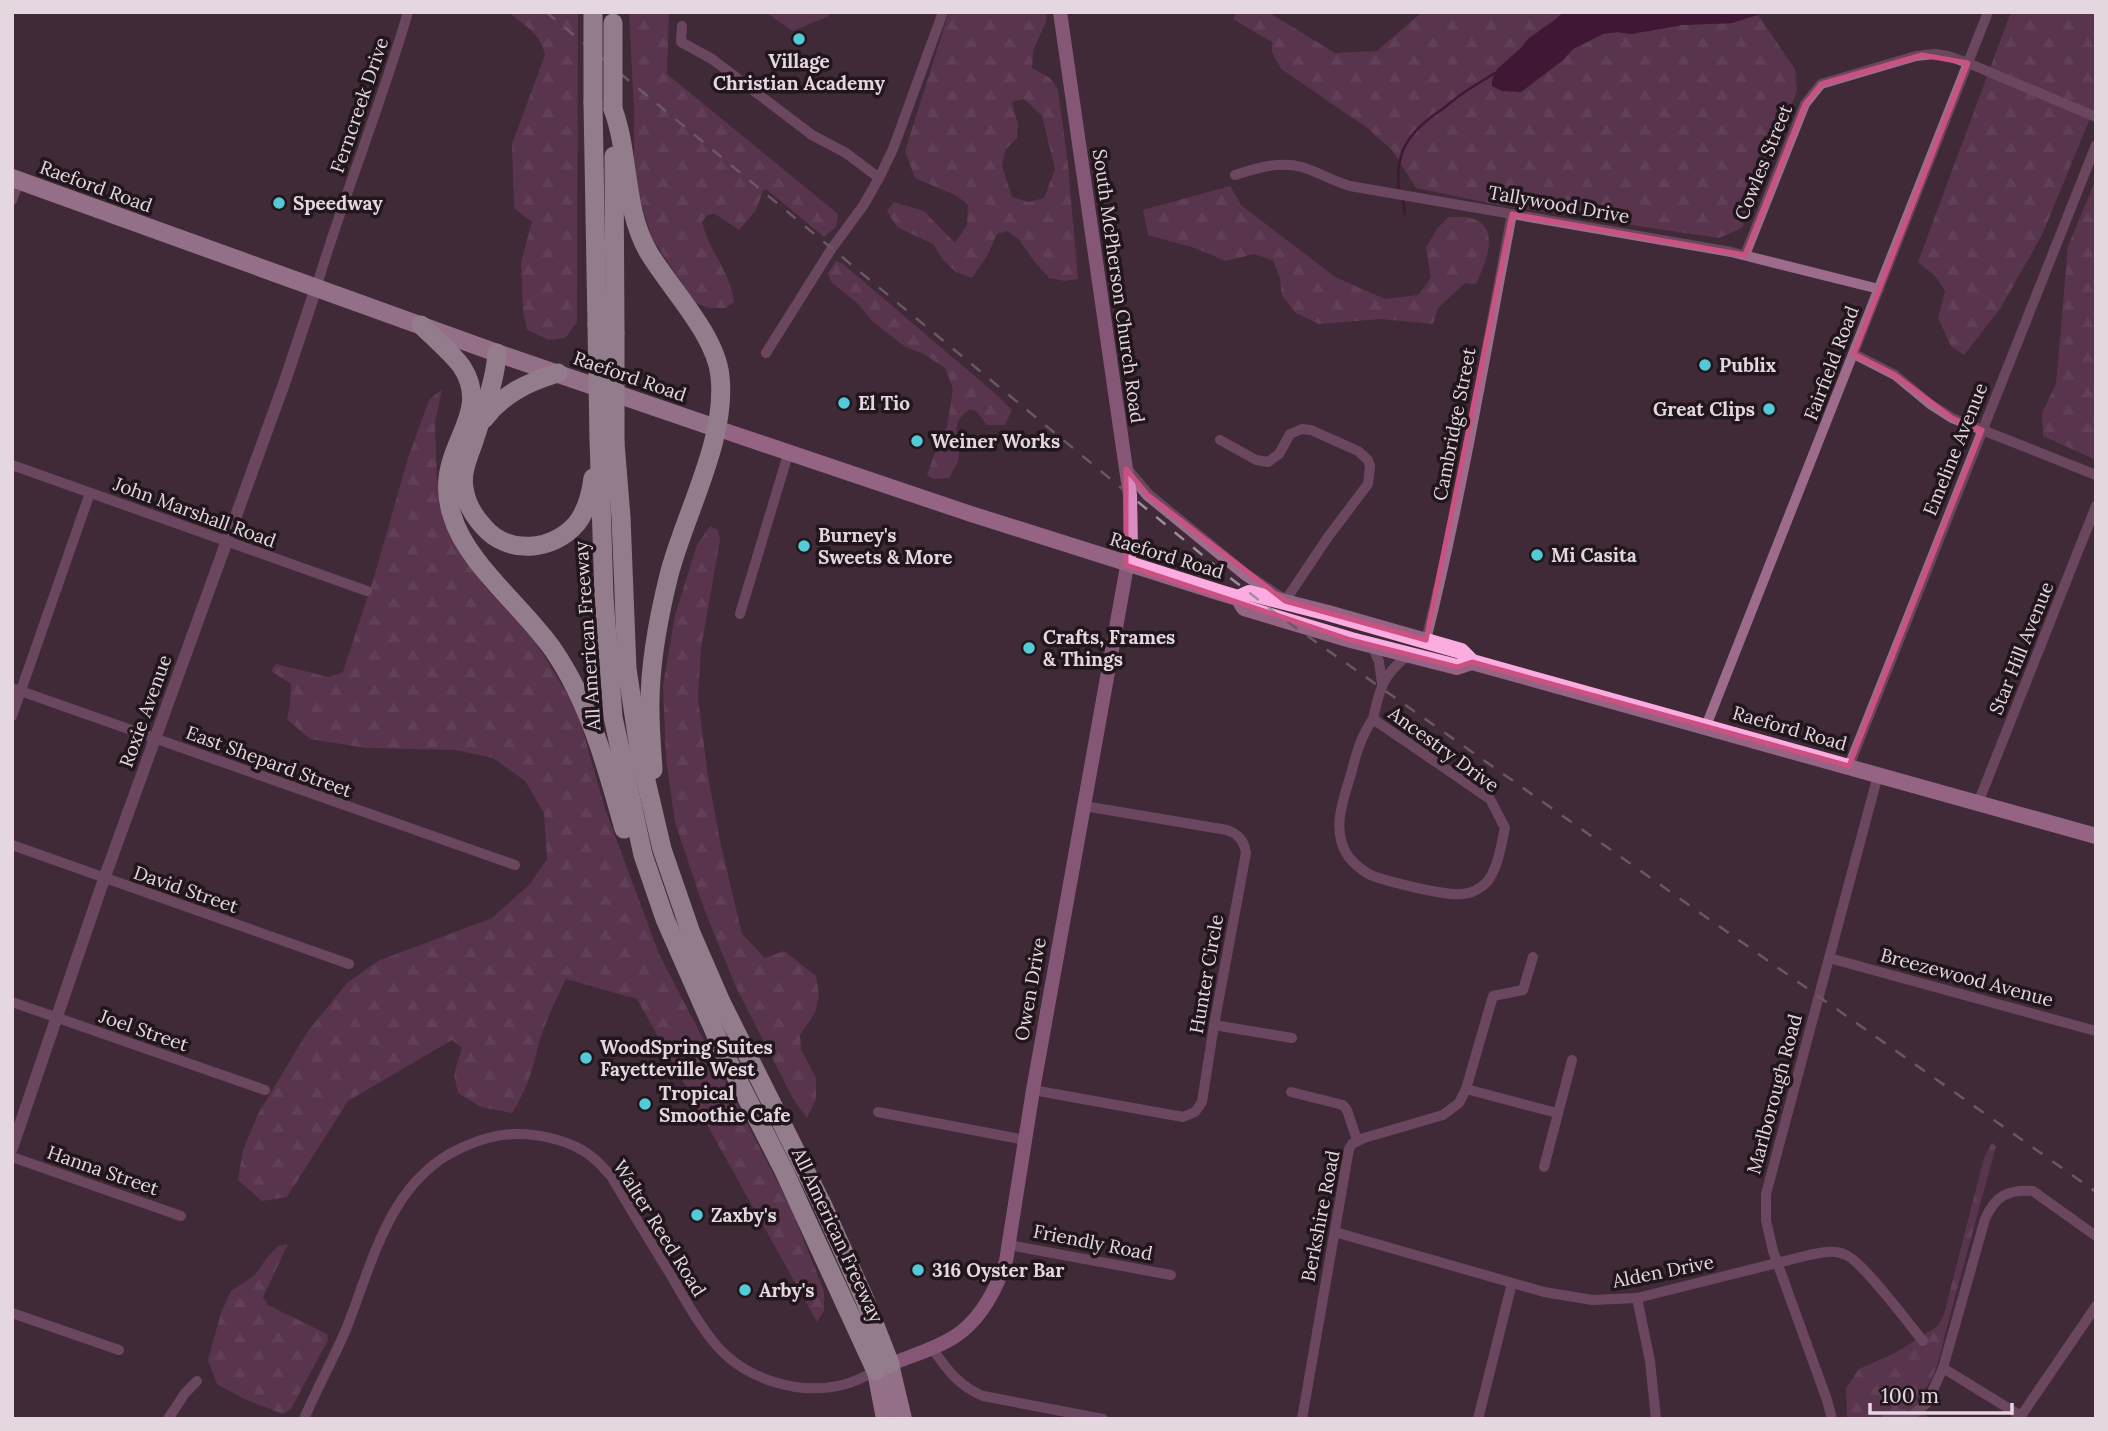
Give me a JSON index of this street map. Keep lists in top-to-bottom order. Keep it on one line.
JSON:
{"streets":{"highway":["Raeford Road","All American Freeway"],"main road":["South McPherson Church Road","Owen Drive"],"street":["Ferncreek Drive","Cowles Street","Tallywood Drive","Fairfield Road","Cambridge Street","Emeline Avenue","John Marshall Road","Star Hill Avenue","Roxie Avenue","Ancestry Drive","East Shepard Street","David Street","Hunter Circle","Breezewood Avenue","Joel Street","Marlborough Road","Hanna Street","Berkshire Road","Walter Reed Road","Friendly Road","Alden Drive"]},"crossings":[["Ferncreek Drive","Raeford Road"],["Ferncreek Drive","Roxie Avenue"],["Cowles Street","Tallywood Drive"],["Cowles Street","Fairfield Road"],["Raeford Road","South McPherson Church Road"],["Raeford Road","Fairfield Road"],["Raeford Road","Cambridge Street"],["Raeford Road","Emeline Avenue"],["Raeford Road","Star Hill Avenue"],["Raeford Road","Roxie Avenue"],["Raeford Road","Ancestry Drive"],["Raeford Road","Owen Drive"],["Raeford Road","Marlborough Road"],["Tallywood Drive","Fairfield Road"],["Tallywood Drive","Cambridge Street"],["South McPherson Church Road","Owen Drive"],["John Marshall Road","Roxie Avenue"],["All American Freeway","Owen Drive"],["All American Freeway","Walter Reed Road"],["Roxie Avenue","East Shepard Street"],["Roxie Avenue","David Street"],["Roxie Avenue","Joel Street"],["Hunter Circle","Owen Drive"],["Breezewood Avenue","Marlborough Road"],["Owen Drive","Walter Reed Road"],["Owen Drive","Friendly Road"],["Marlborough Road","Alden Drive"],["Berkshire Road","Alden Drive"]],"places":["Village Christian Academy","Speedway","Publix","El Tio","Great Clips","Weiner Works","Burney's Sweets & More","Mi Casita","Crafts, Frames & Things","WoodSpring Suites Fayetteville West","Tropical Smoothie Cafe","Zaxby's","316 Oyster Bar","Arby's"],"scale_bar":"100 m"}
